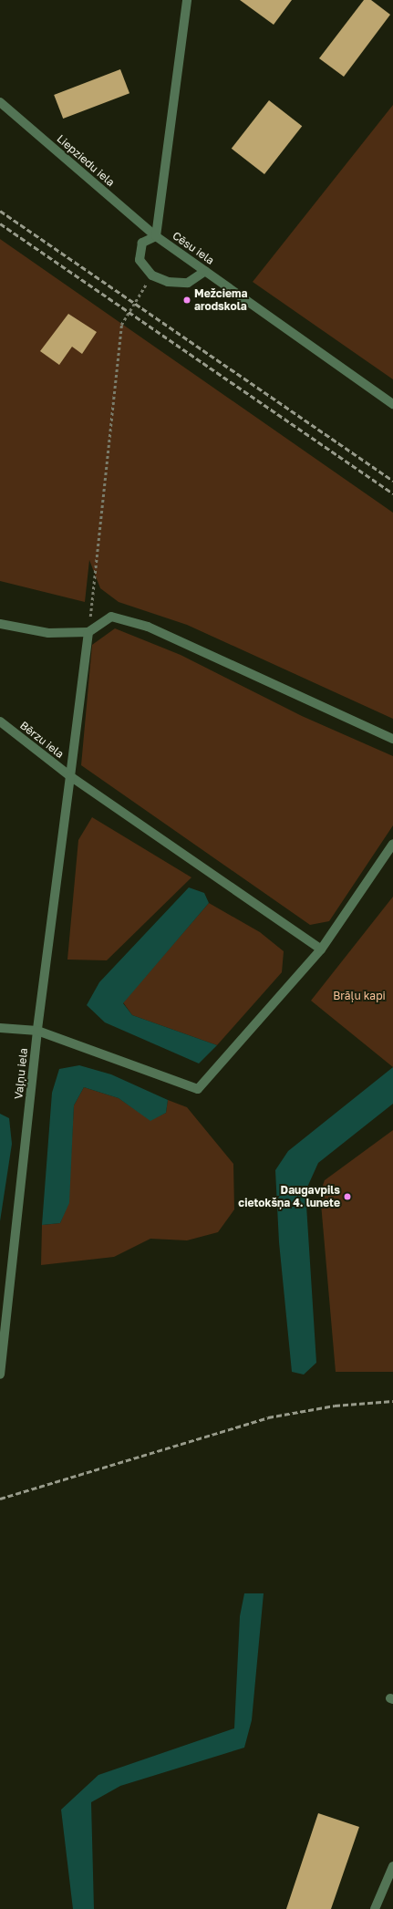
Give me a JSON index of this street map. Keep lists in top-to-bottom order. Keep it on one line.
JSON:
{"streets":{"street":["Liepziedu iela","Cēsu iela","Bērzu iela","Vaļņu iela"]},"crossings":[["Liepziedu iela","Cēsu iela"],["Bērzu iela","Vaļņu iela"]],"parks":["Brāļu kapi"],"places":["Mežciema arodskola","Daugavpils cietokšņa 4. lunete"]}
